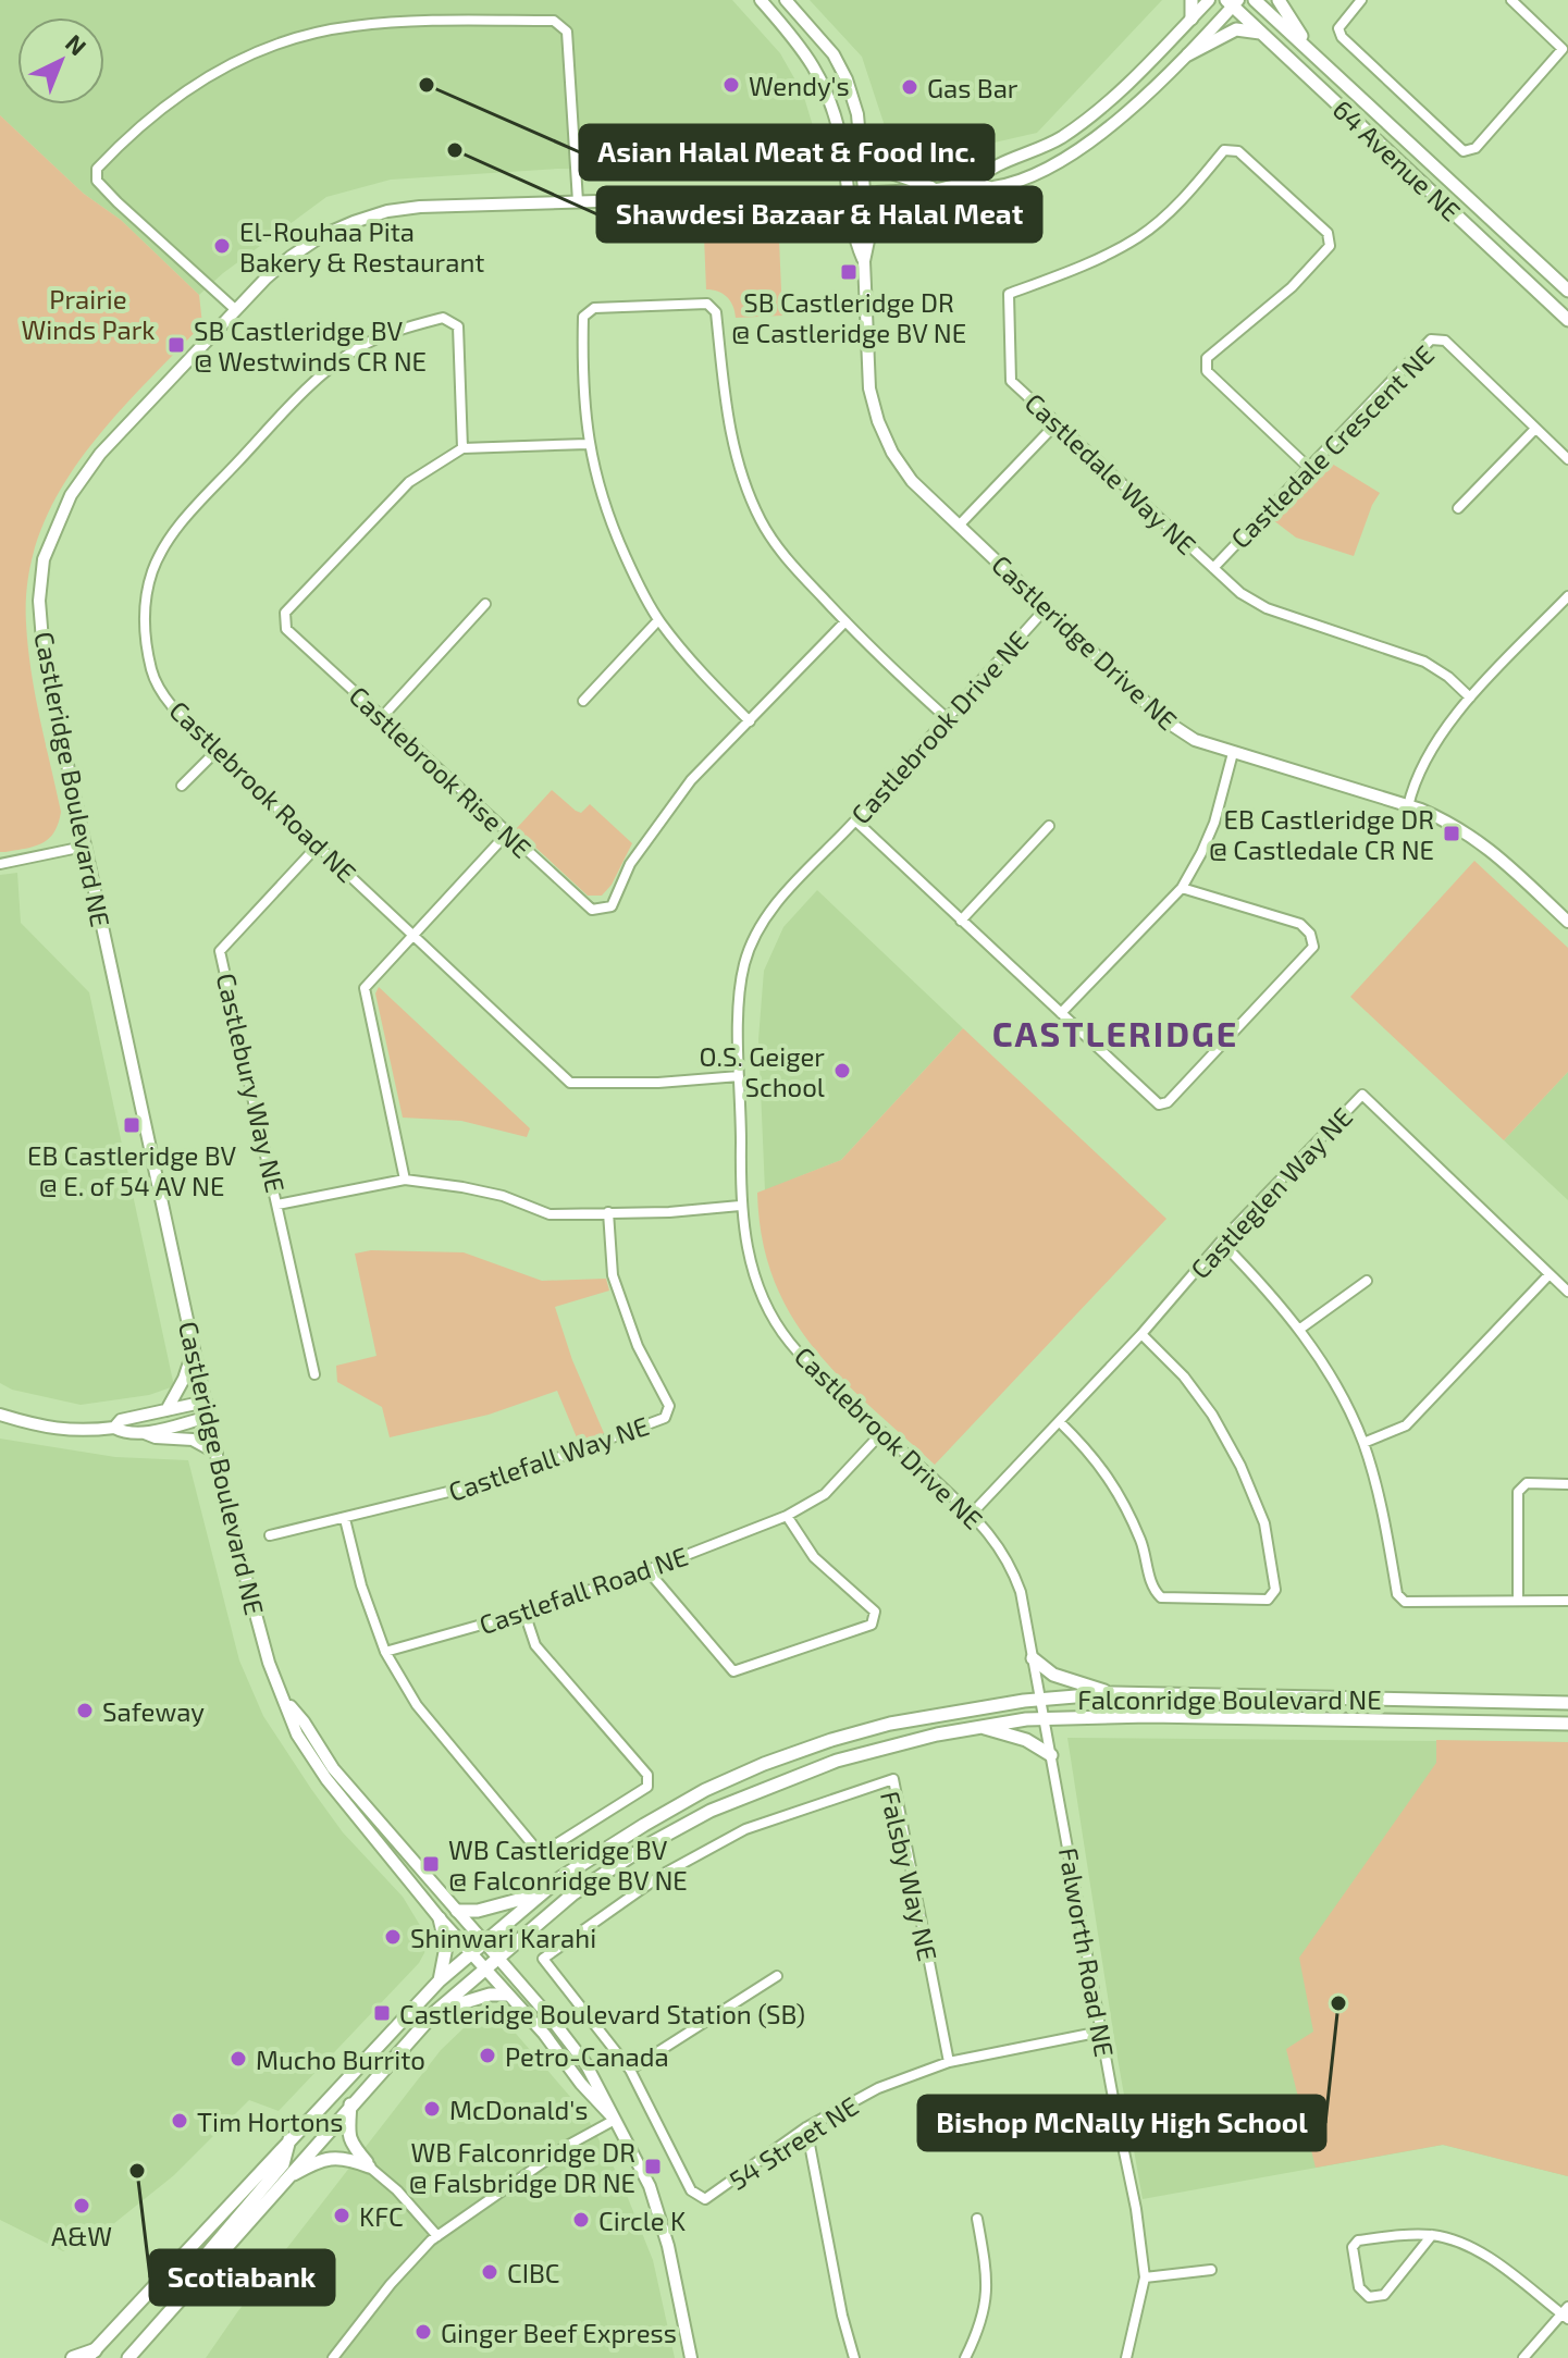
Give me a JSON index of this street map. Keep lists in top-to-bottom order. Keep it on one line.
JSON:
{"streets":{"main road":["64 Avenue NE","Falconridge Boulevard NE"],"street":["Castledale Crescent NE","Castledale Way NE","Castleridge Drive NE","Castlebrook Drive NE","Castlebrook Rise NE","Castleridge Boulevard NE","Castlebrook Road NE","Castlebury Way NE","Castleglen Way NE","Castlefall Way NE","Castlefall Road NE","Falsby Way NE","Falworth Road NE","54 Street NE"]},"crossings":[["64 Avenue NE","Castleridge Boulevard NE"],["Castledale Crescent NE","Castledale Way NE"],["Castleridge Drive NE","Castlebrook Drive NE"],["Castleridge Drive NE","Castleridge Boulevard NE"],["Castlebrook Drive NE","Castlebrook Road NE"],["Castlebrook Drive NE","Castlebury Way NE"],["Castlebrook Drive NE","Castleglen Way NE"],["Castlebrook Drive NE","Castlefall Road NE"],["Castlebrook Drive NE","Falconridge Boulevard NE"],["Castlebrook Drive NE","Falworth Road NE"],["Castlebrook Rise NE","Castlebrook Road NE"],["Castleridge Boulevard NE","Falconridge Boulevard NE"],["Castlebrook Road NE","Castlebury Way NE"],["Castlebury Way NE","Castlefall Way NE"],["Falconridge Boulevard NE","Falworth Road NE"],["Falsby Way NE","54 Street NE"],["Falworth Road NE","54 Street NE"]],"districts":["CASTLERIDGE"],"parks":["Prairie Winds Park"],"places":{"other":["Asian Halal Meat & Food Inc.","Wendy's","Gas Bar","Shawdesi Bazaar & Halal Meat","El-Rouhaa Pita Bakery & Restaurant","O.S. Geiger School","Safeway","Shinwari Karahi","Bishop McNally High School","Petro-Canada","Mucho Burrito","McDonald's","Tim Hortons","Scotiabank","A&W","KFC","Circle K","CIBC","Ginger Beef Express"],"transit":["SB Castleridge DR @ Castleridge BV NE","SB Castleridge BV @ Westwinds CR NE","EB Castleridge DR @ Castledale CR NE","EB Castleridge BV @ E. of 54 AV NE","WB Castleridge BV @ Falconridge BV NE","Castleridge Boulevard Station (SB)","WB Falconridge DR @ Falsbridge DR NE"]},"north":"top right"}
